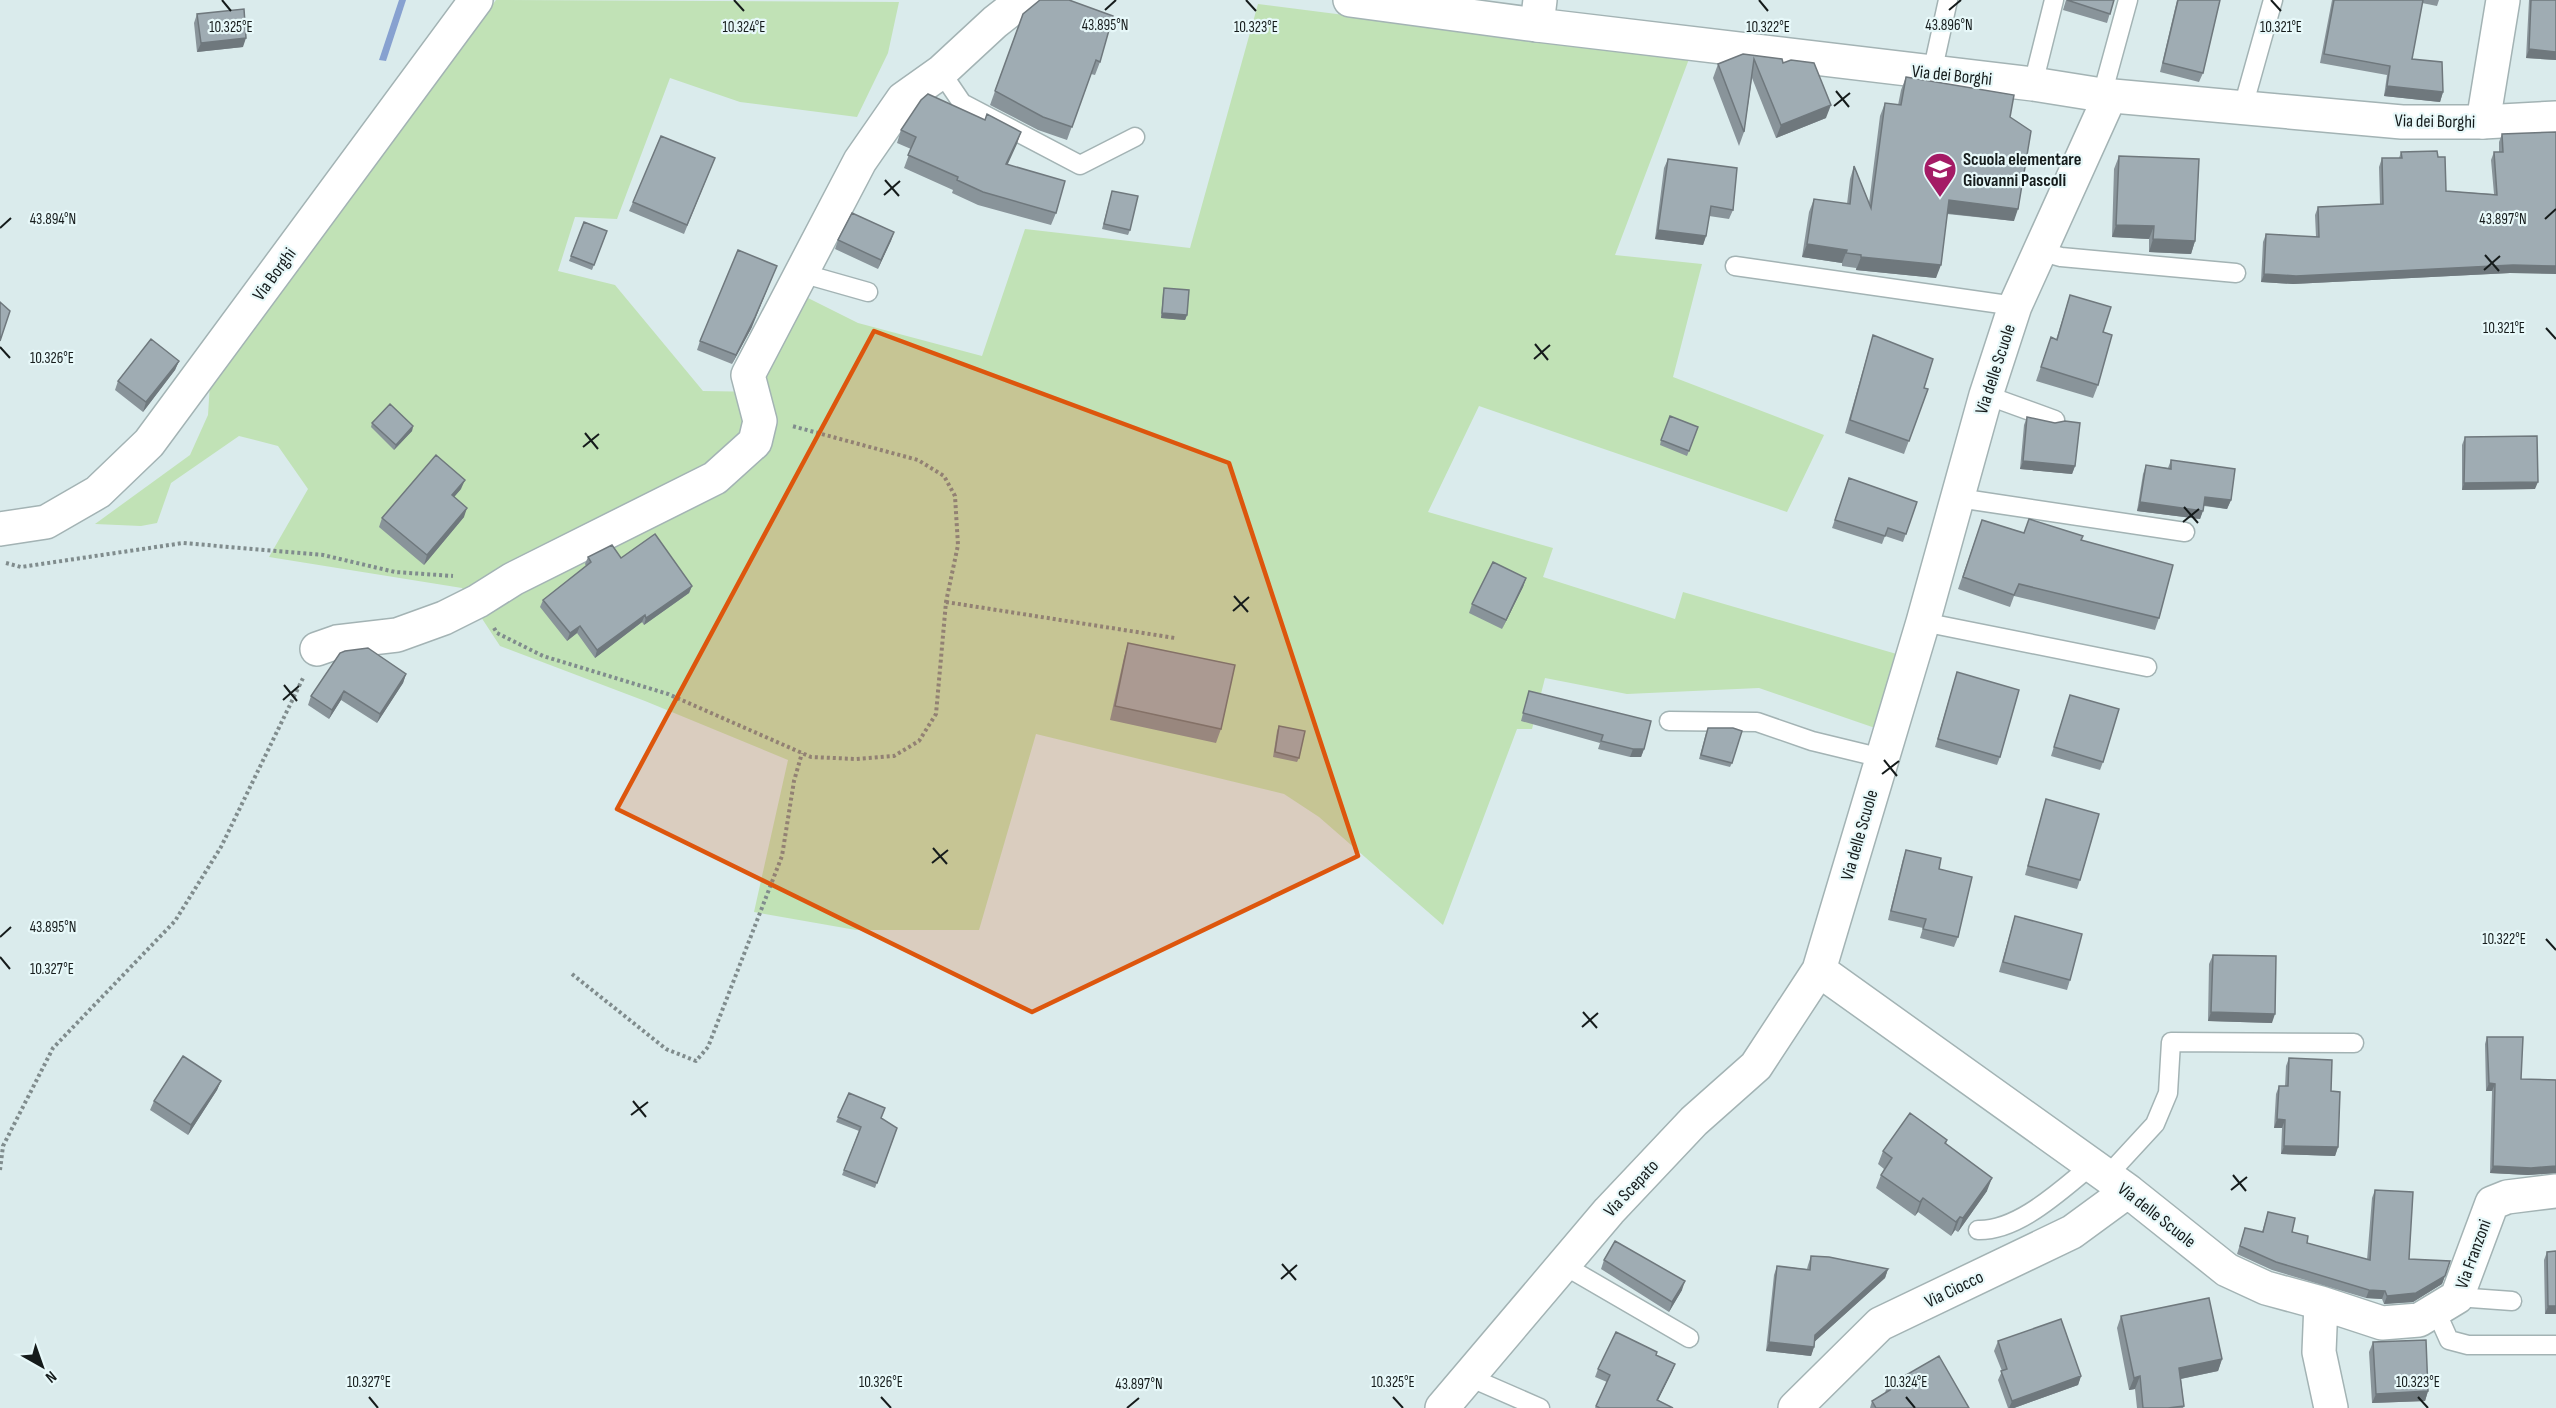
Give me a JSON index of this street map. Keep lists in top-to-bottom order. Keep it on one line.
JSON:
{"streets":{"street":["Via dei Borghi","Via Borghi","Via delle Scuole","Via Scepato","Via Franzoni","Via Ciocco"]},"crossings":[["Via dei Borghi","Via delle Scuole"],["Via delle Scuole","Via Scepato"],["Via delle Scuole","Via Ciocco"]],"places":{"school or university":["Scuola elementare Giovanni Pascoli"]},"north":"bottom right","coordinates":["43.895°N","43.896°N","10.321°E","10.325°E","10.324°E","10.323°E","10.322°E","43.894°N","43.897°N","10.326°E","10.327°E"]}
